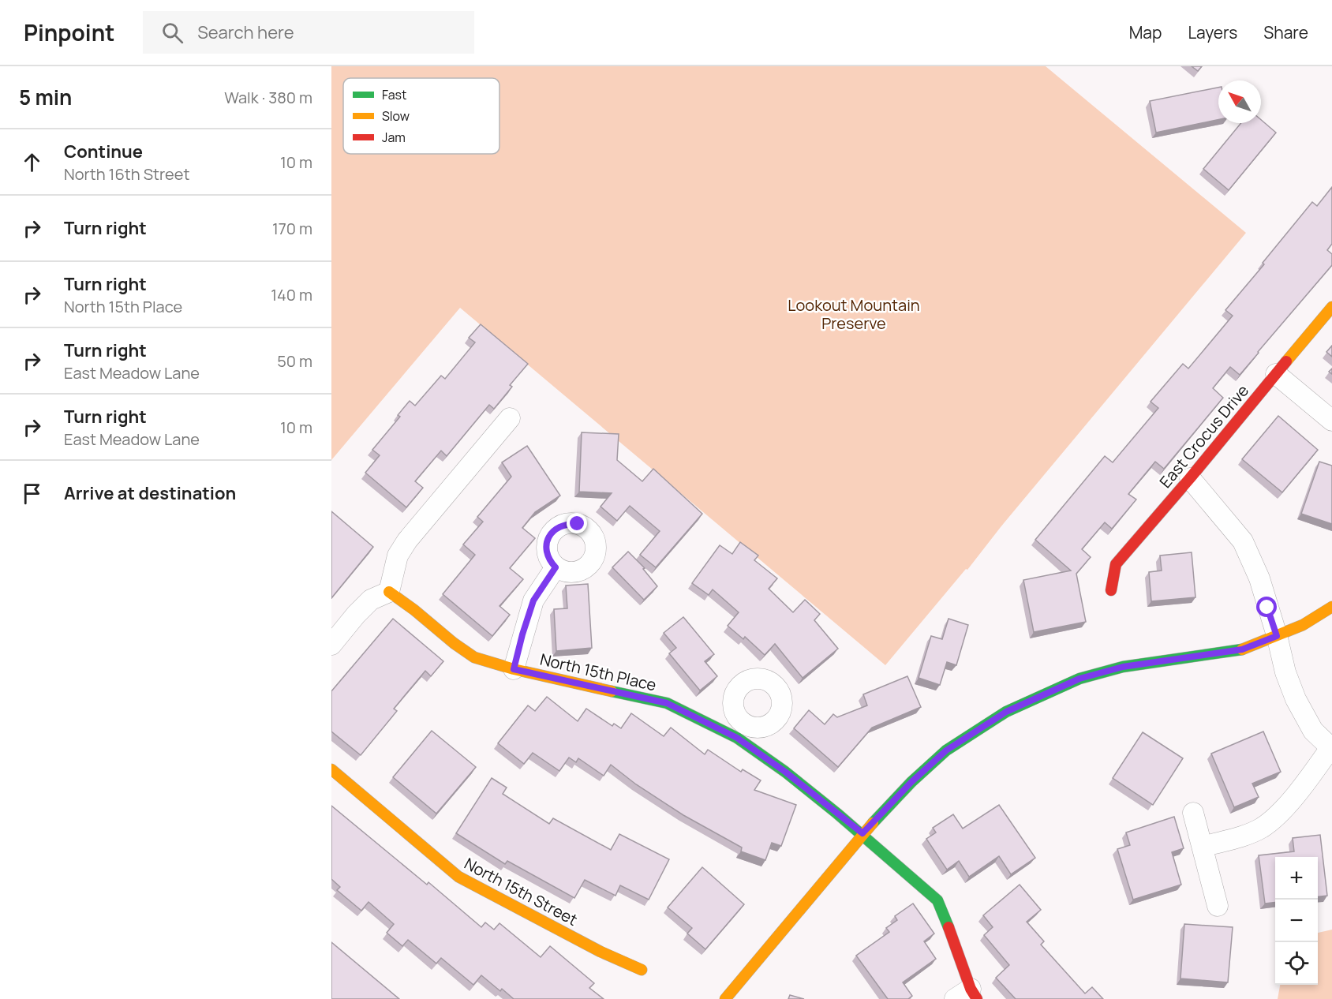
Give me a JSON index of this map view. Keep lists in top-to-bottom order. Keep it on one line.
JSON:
{"streets":{"street":["East Crocus Drive","North 15th Place","North 15th Street"]},"parks":["Lookout Mountain Preserve"],"legend":["Fast","Slow","Jam"],"north":"top left","page":{"header":"Pinpoint","search":"Search here","nav":["Map","Layers","Share"],"heading":["5 min","Walk · 380 m"],"list":[["Continue","North 16th Street","10 m"],["Turn right","170 m"],["Turn right","North 15th Place","140 m"],["Turn right","East Meadow Lane","50 m"],["Turn right","East Meadow Lane","10 m"],"Arrive at destination"],"map_buttons":["+","−"]}}
